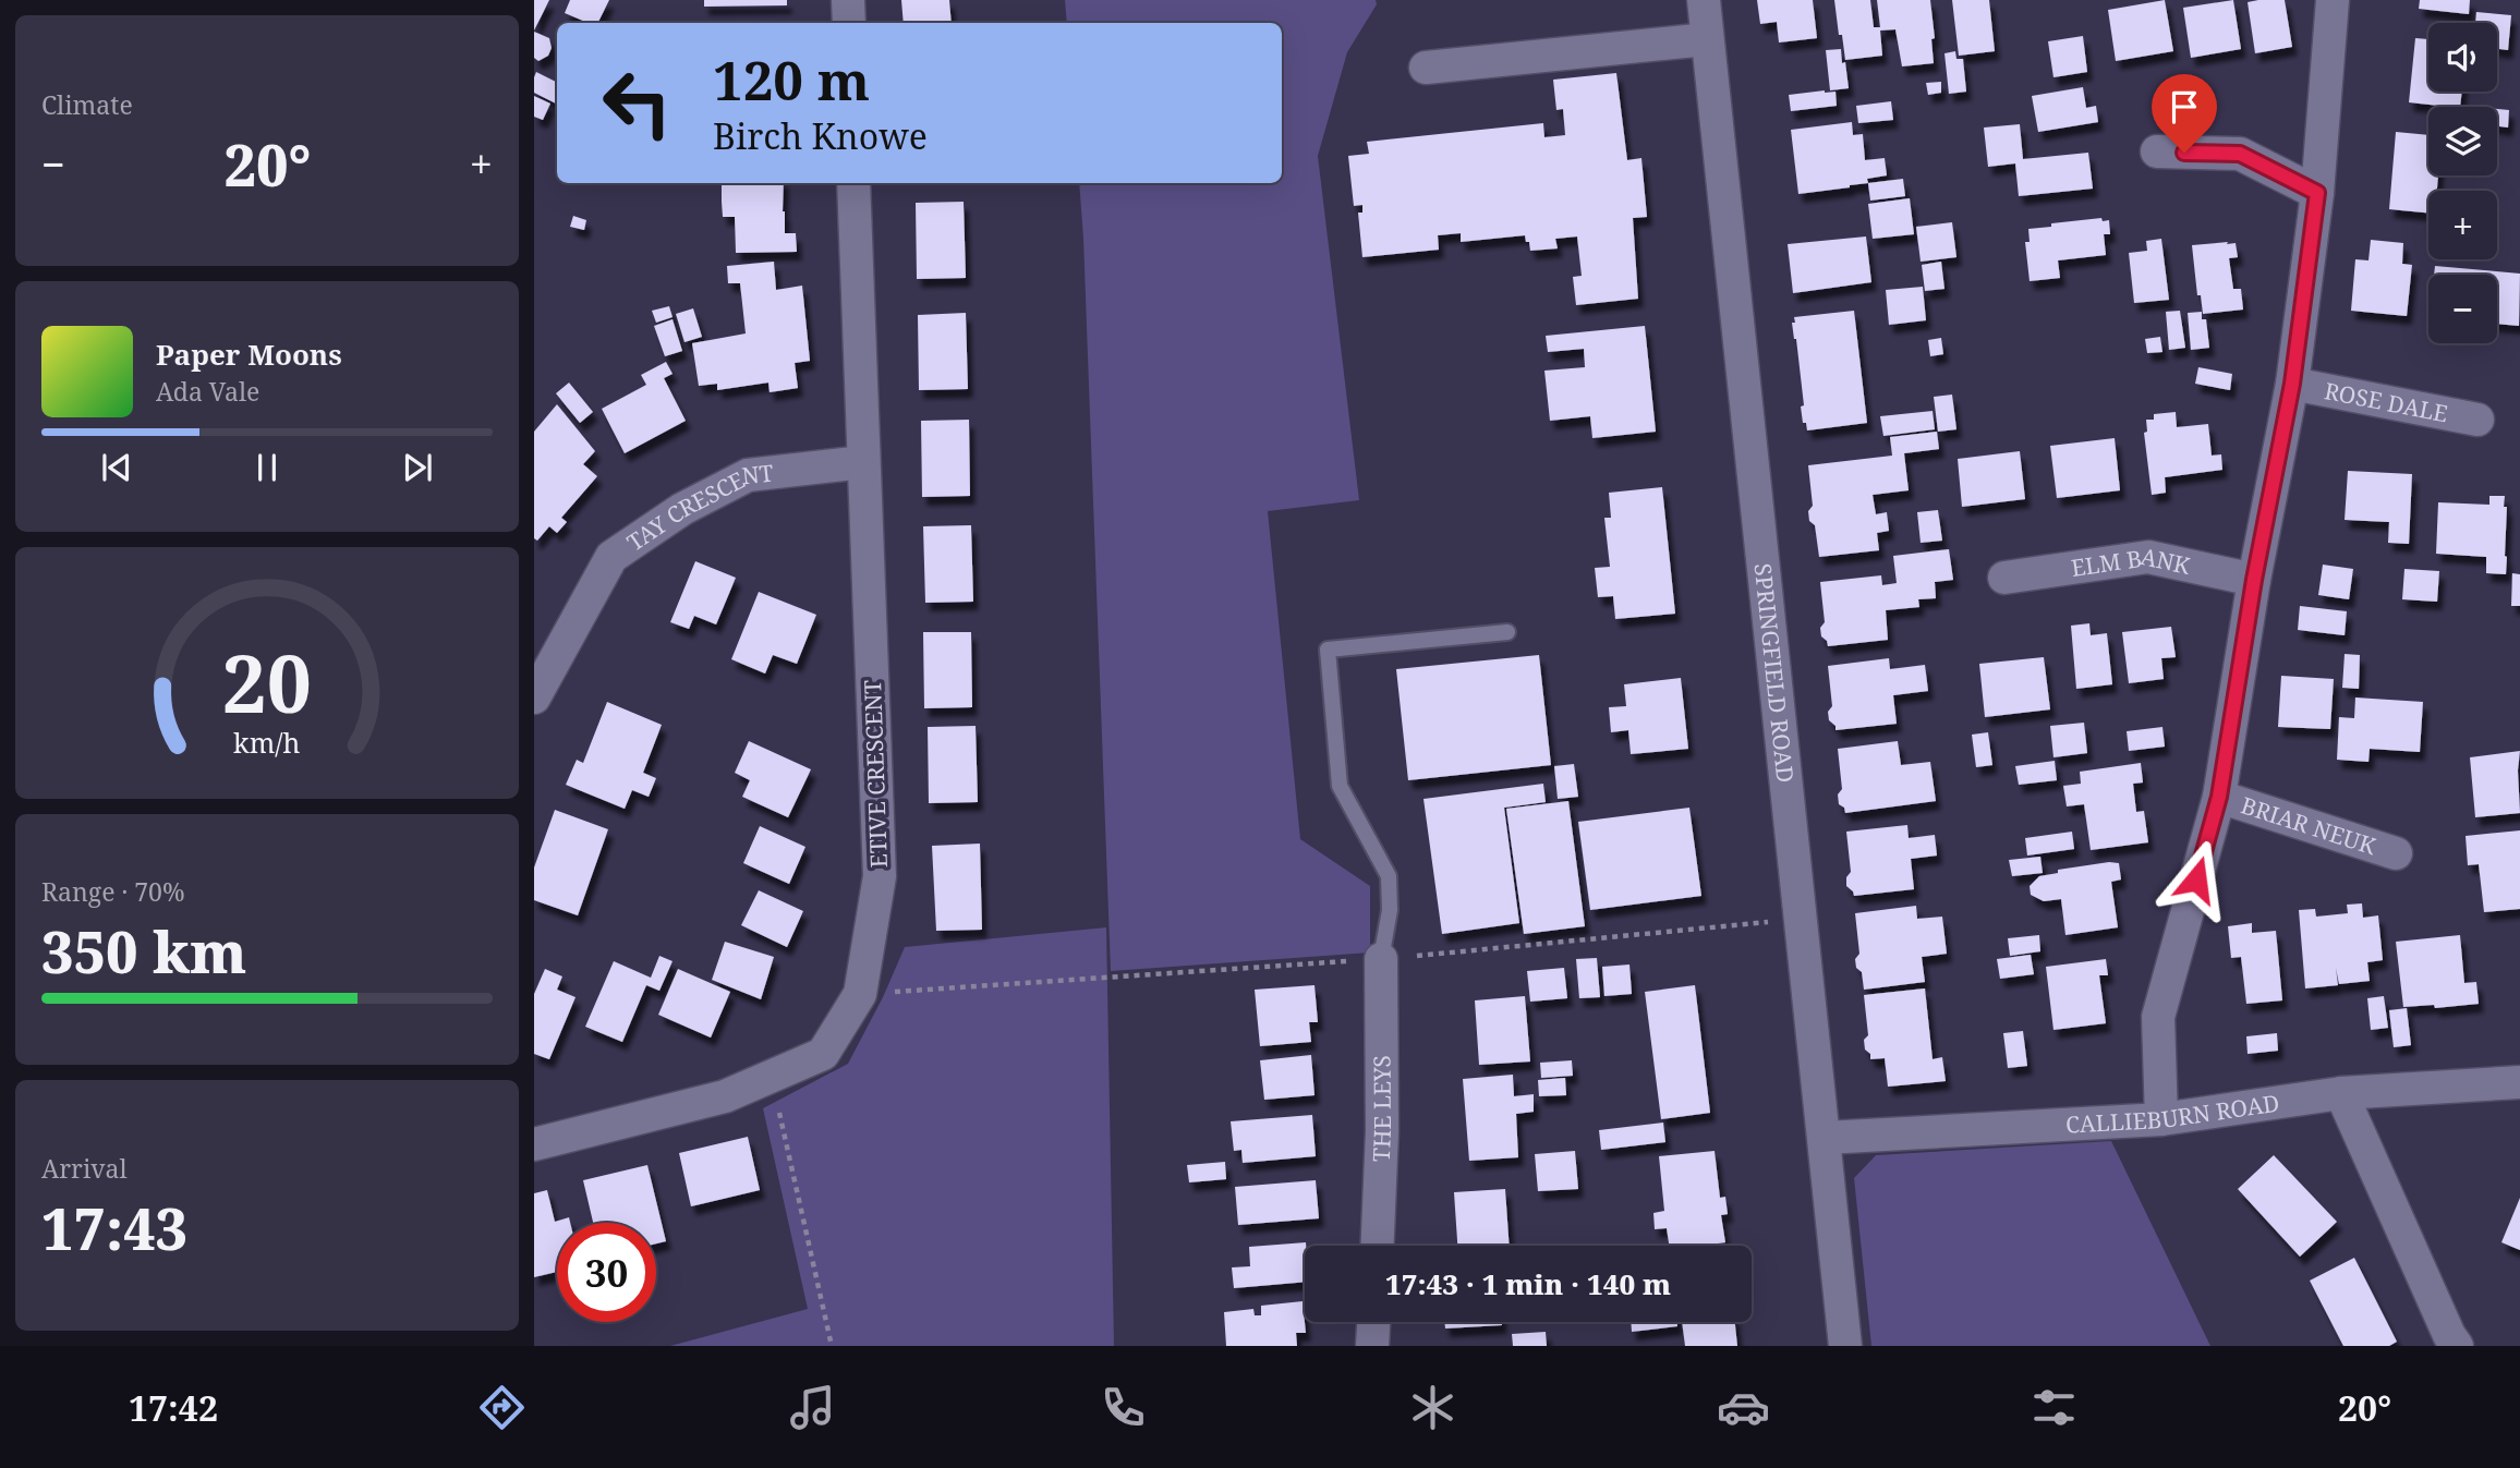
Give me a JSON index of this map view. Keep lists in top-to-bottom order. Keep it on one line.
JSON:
{"streets":{"street":["ROSE DALE","TAY CRESCENT","ELM BANK","SPRINGFIELD ROAD","ETIVE CRESCENT","BRIAR NEUK","THE LEYS","CALLIEBURN ROAD"]},"crossings":[["TAY CRESCENT","ETIVE CRESCENT"],["SPRINGFIELD ROAD","CALLIEBURN ROAD"]],"page":{"tile":["Climate",["Range · 70%","350 km"],["Arrival","17:43"]],"map_buttons":["+","−"],"turn":["120 m","Birch Knowe"],"heat":["−","20°","+"],"song":["Paper Moons","Ada Vale"],"limit":"30","trip":"17:43 · 1 min · 140 m","tabs":["17:42","20°"],"gauge":["20","km/h"]}}
